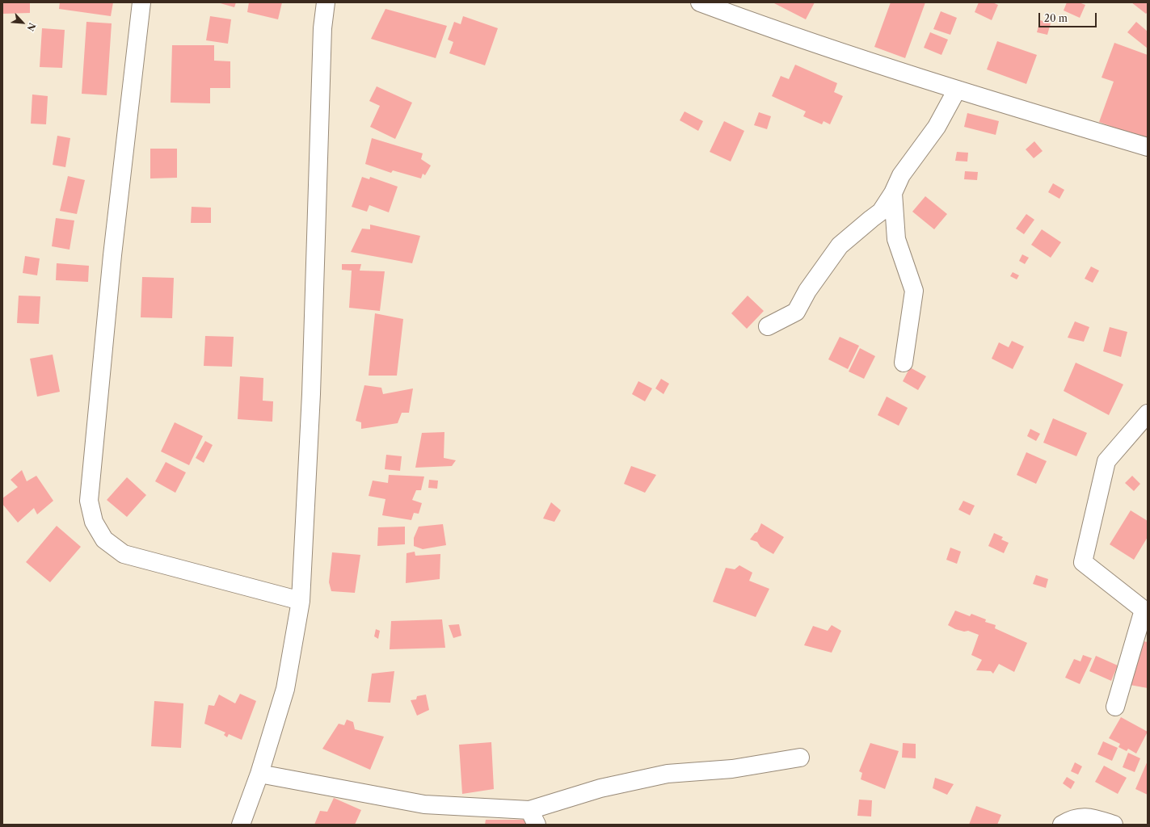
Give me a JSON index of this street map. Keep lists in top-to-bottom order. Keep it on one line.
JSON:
{"scale_bar":"20 m","north":"bottom right"}
